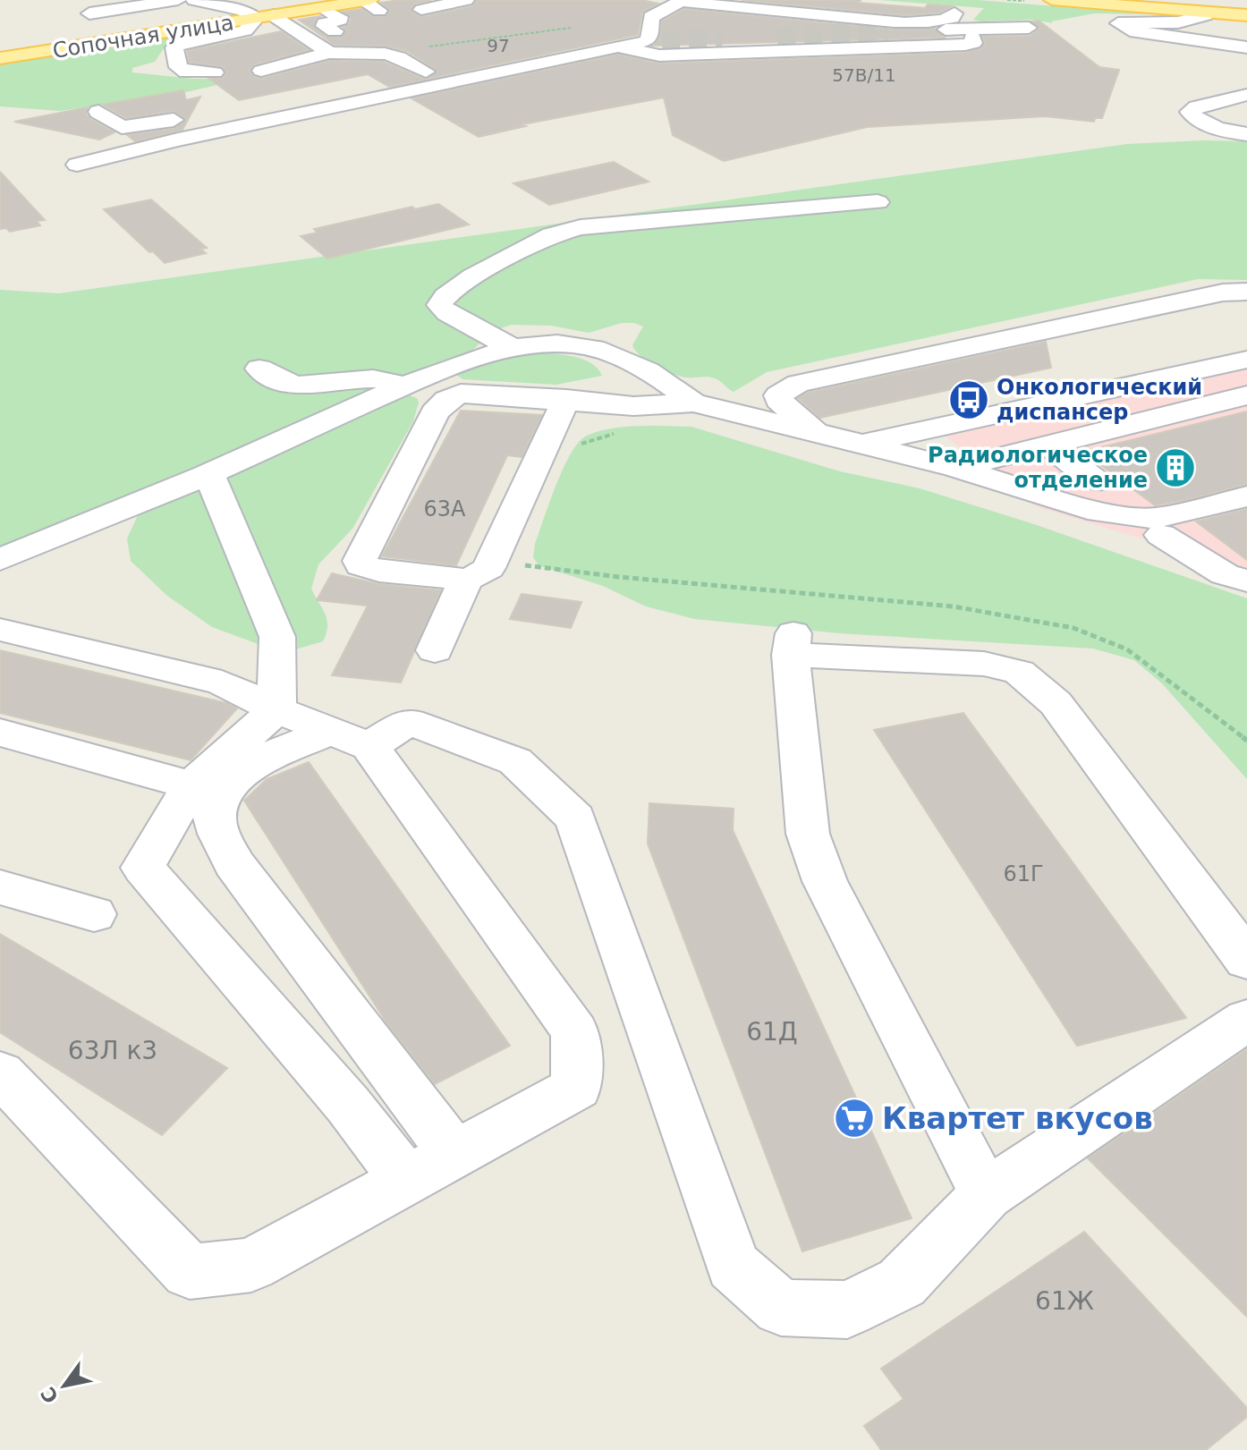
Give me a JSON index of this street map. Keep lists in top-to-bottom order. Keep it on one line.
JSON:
{"streets":{"main road":["Сопочная улица"]},"places":{"bus stop":["Онкологический диспансер"],"building":["Радиологическое отделение"],"supermarket":["Квартет вкусов"]},"house_numbers":["97","57В/11","63А","61Г","61Д","63Л к3","61Ж"],"north":"bottom left"}
